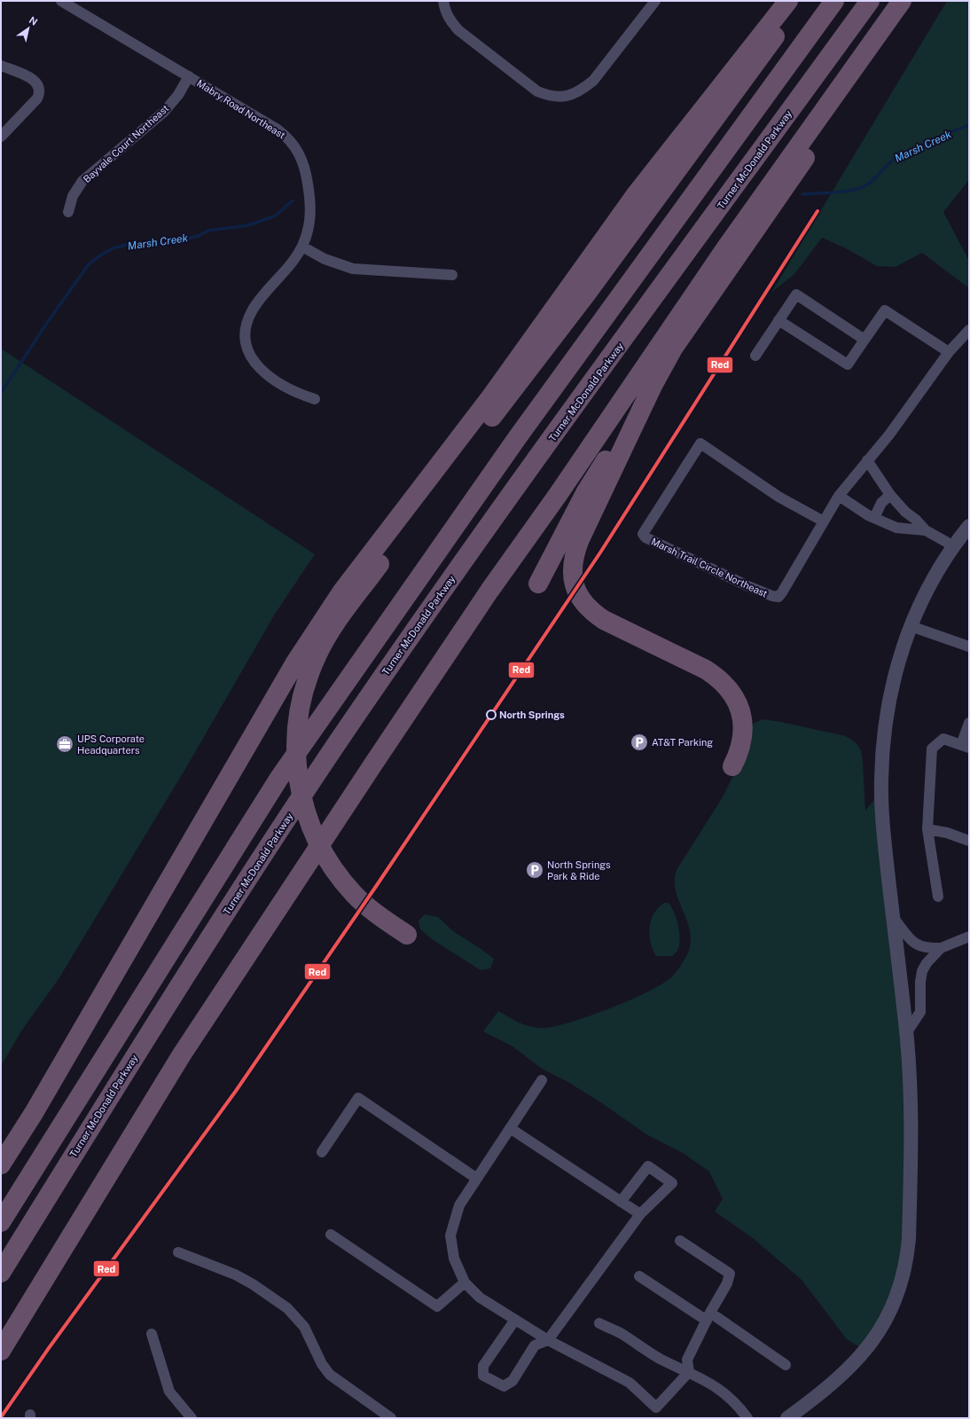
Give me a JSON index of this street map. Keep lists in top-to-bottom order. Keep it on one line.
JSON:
{"streets":{"highway":["Turner McDonald Parkway"],"street":["Mabry Road Northeast","Bayvale Court Northeast","Marsh Trail Circle Northeast"]},"crossings":[["Mabry Road Northeast","Bayvale Court Northeast"]],"water":["Marsh Creek"],"places":{"other":["North Springs"],"parking":["AT&T Parking","North Springs Park & Ride"],"office":["UPS Corporate Headquarters"]},"lines":["transit line Red"],"north":"top right"}
